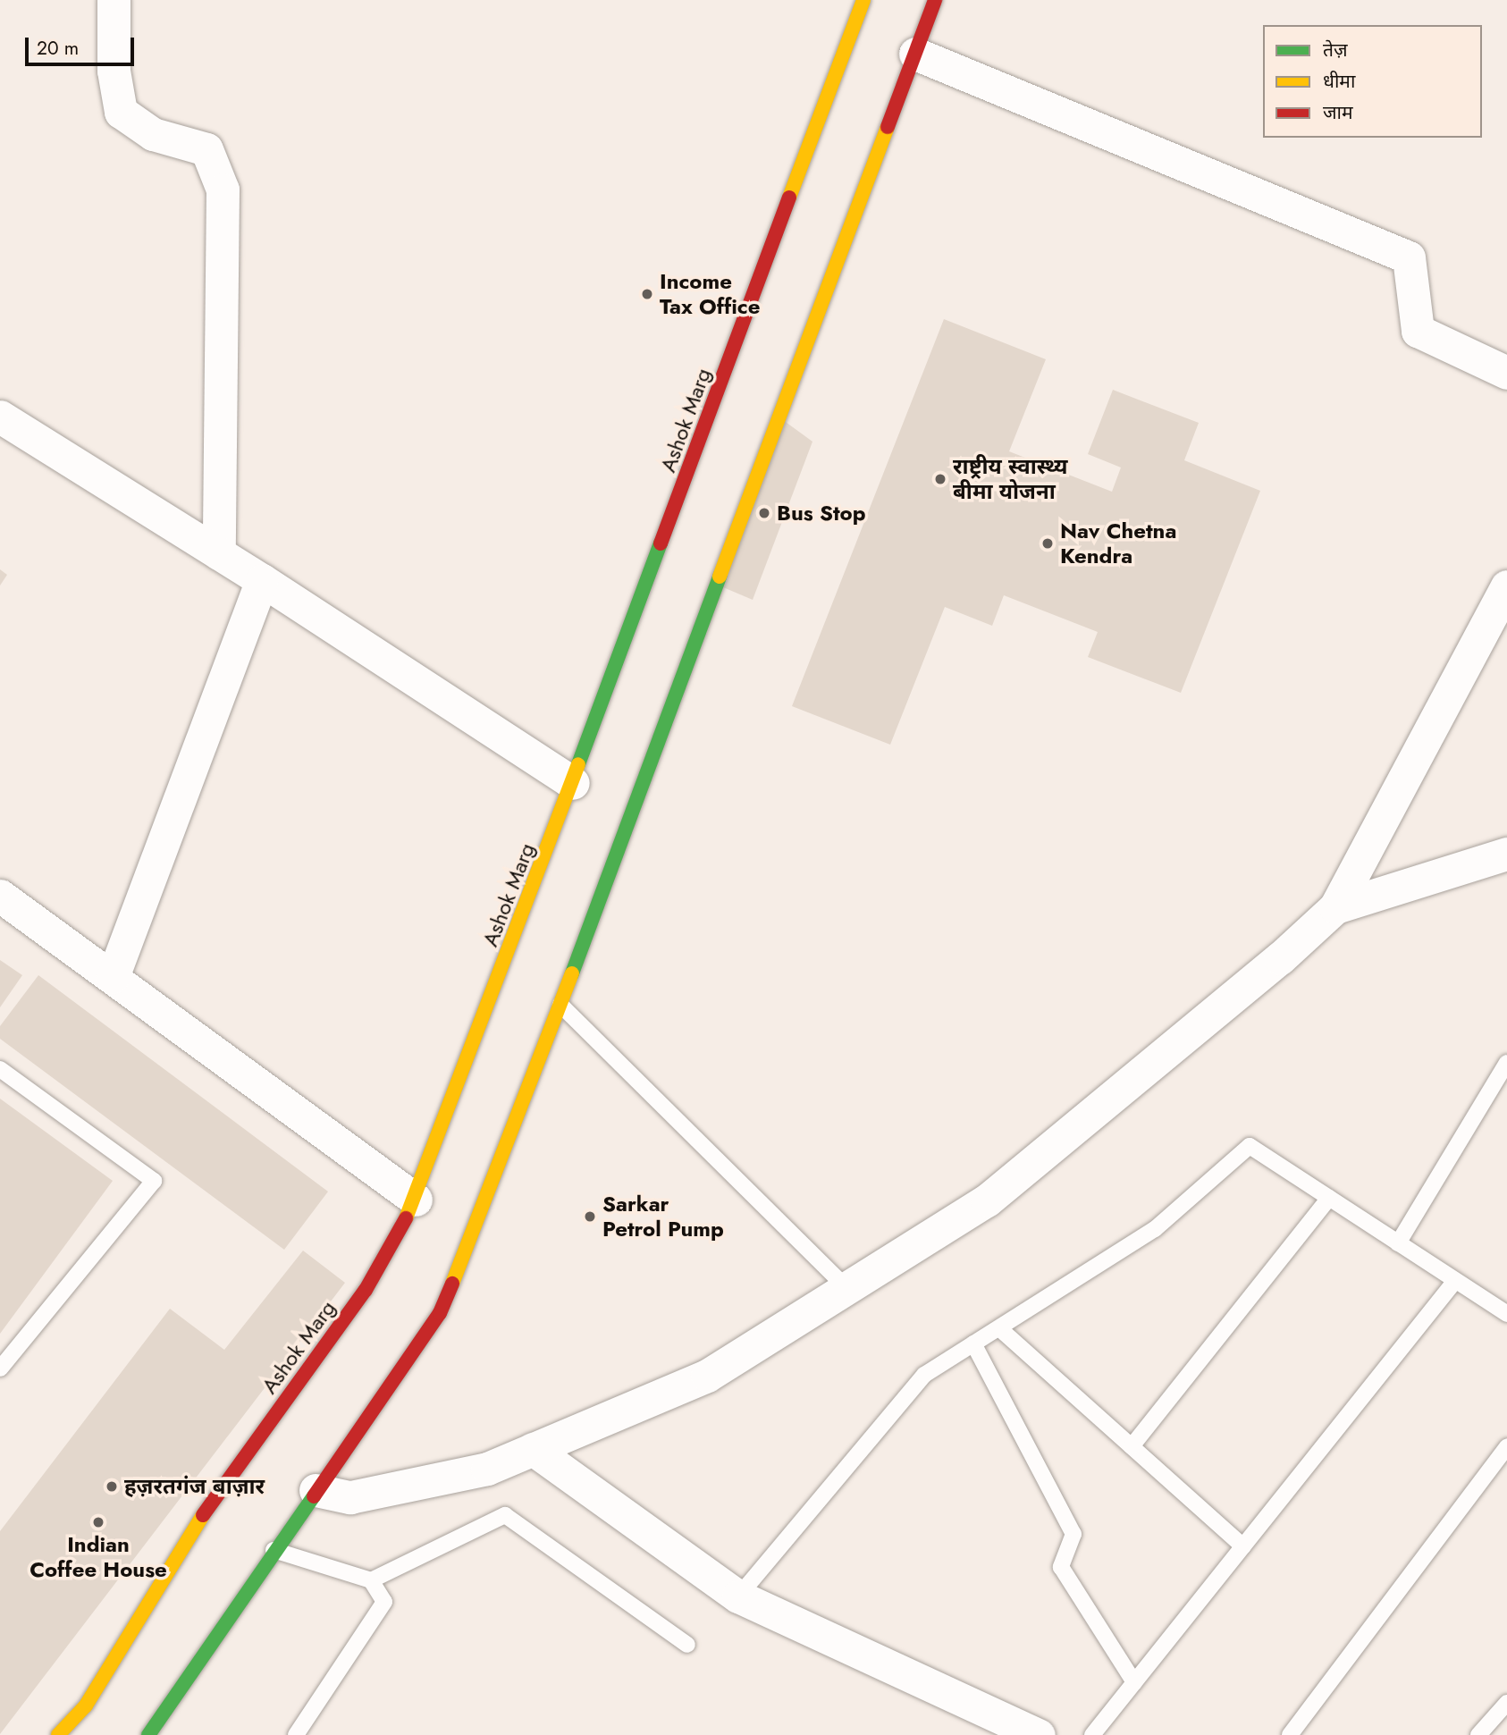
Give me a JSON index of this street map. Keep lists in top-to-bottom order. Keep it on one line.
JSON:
{"streets":{"main road":["Ashok Marg"]},"places":["Income Tax Office","राष्ट्रीय स्वास्थ्य बीमा योजना","Bus Stop","Nav Chetna Kendra","Sarkar Petrol Pump","हज़रतगंज बाज़ार","Indian Coffee House"],"legend":["तेज़","धीमा","जाम"],"scale_bar":"20 m"}
